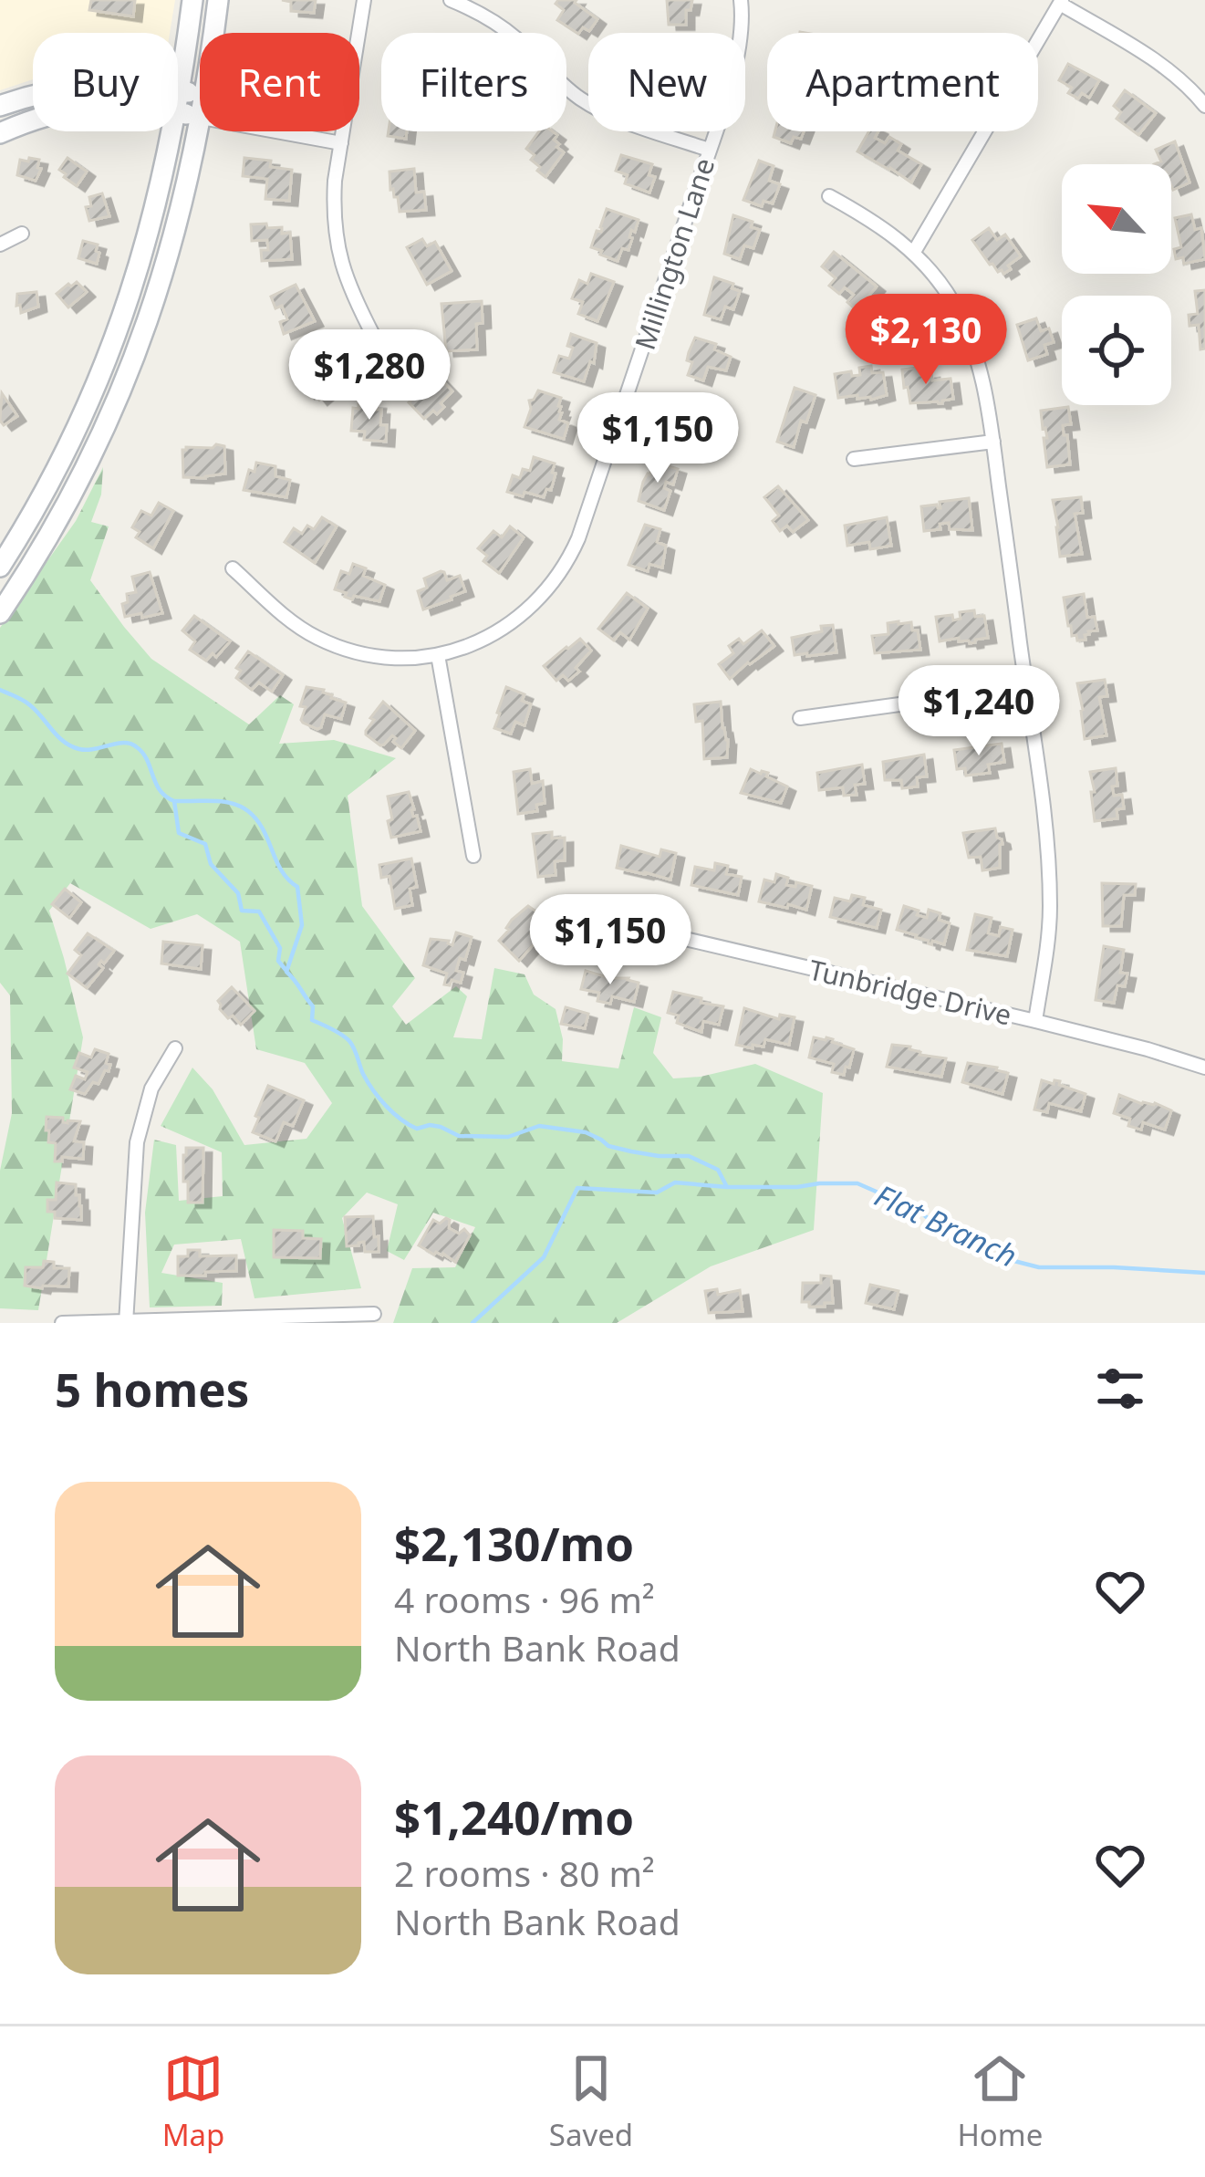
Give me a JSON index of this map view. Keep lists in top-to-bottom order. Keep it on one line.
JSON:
{"streets":{"street":["Millington Lane","Tunbridge Drive"]},"water":["Flat Branch"],"north":"top left","page":{"chip":["Buy","Rent","Filters","New","Apartment"],"price":["$2,130","$1,280","$1,150","$1,240","$1,150"],"heading":"5 homes","list":[{"name":"$2,130/mo","note":"4 rooms · 96 m² · North Bank Road"},{"name":"$1,240/mo","note":"2 rooms · 80 m² · North Bank Road"}],"tabs":["Map","Saved","Home"]}}
